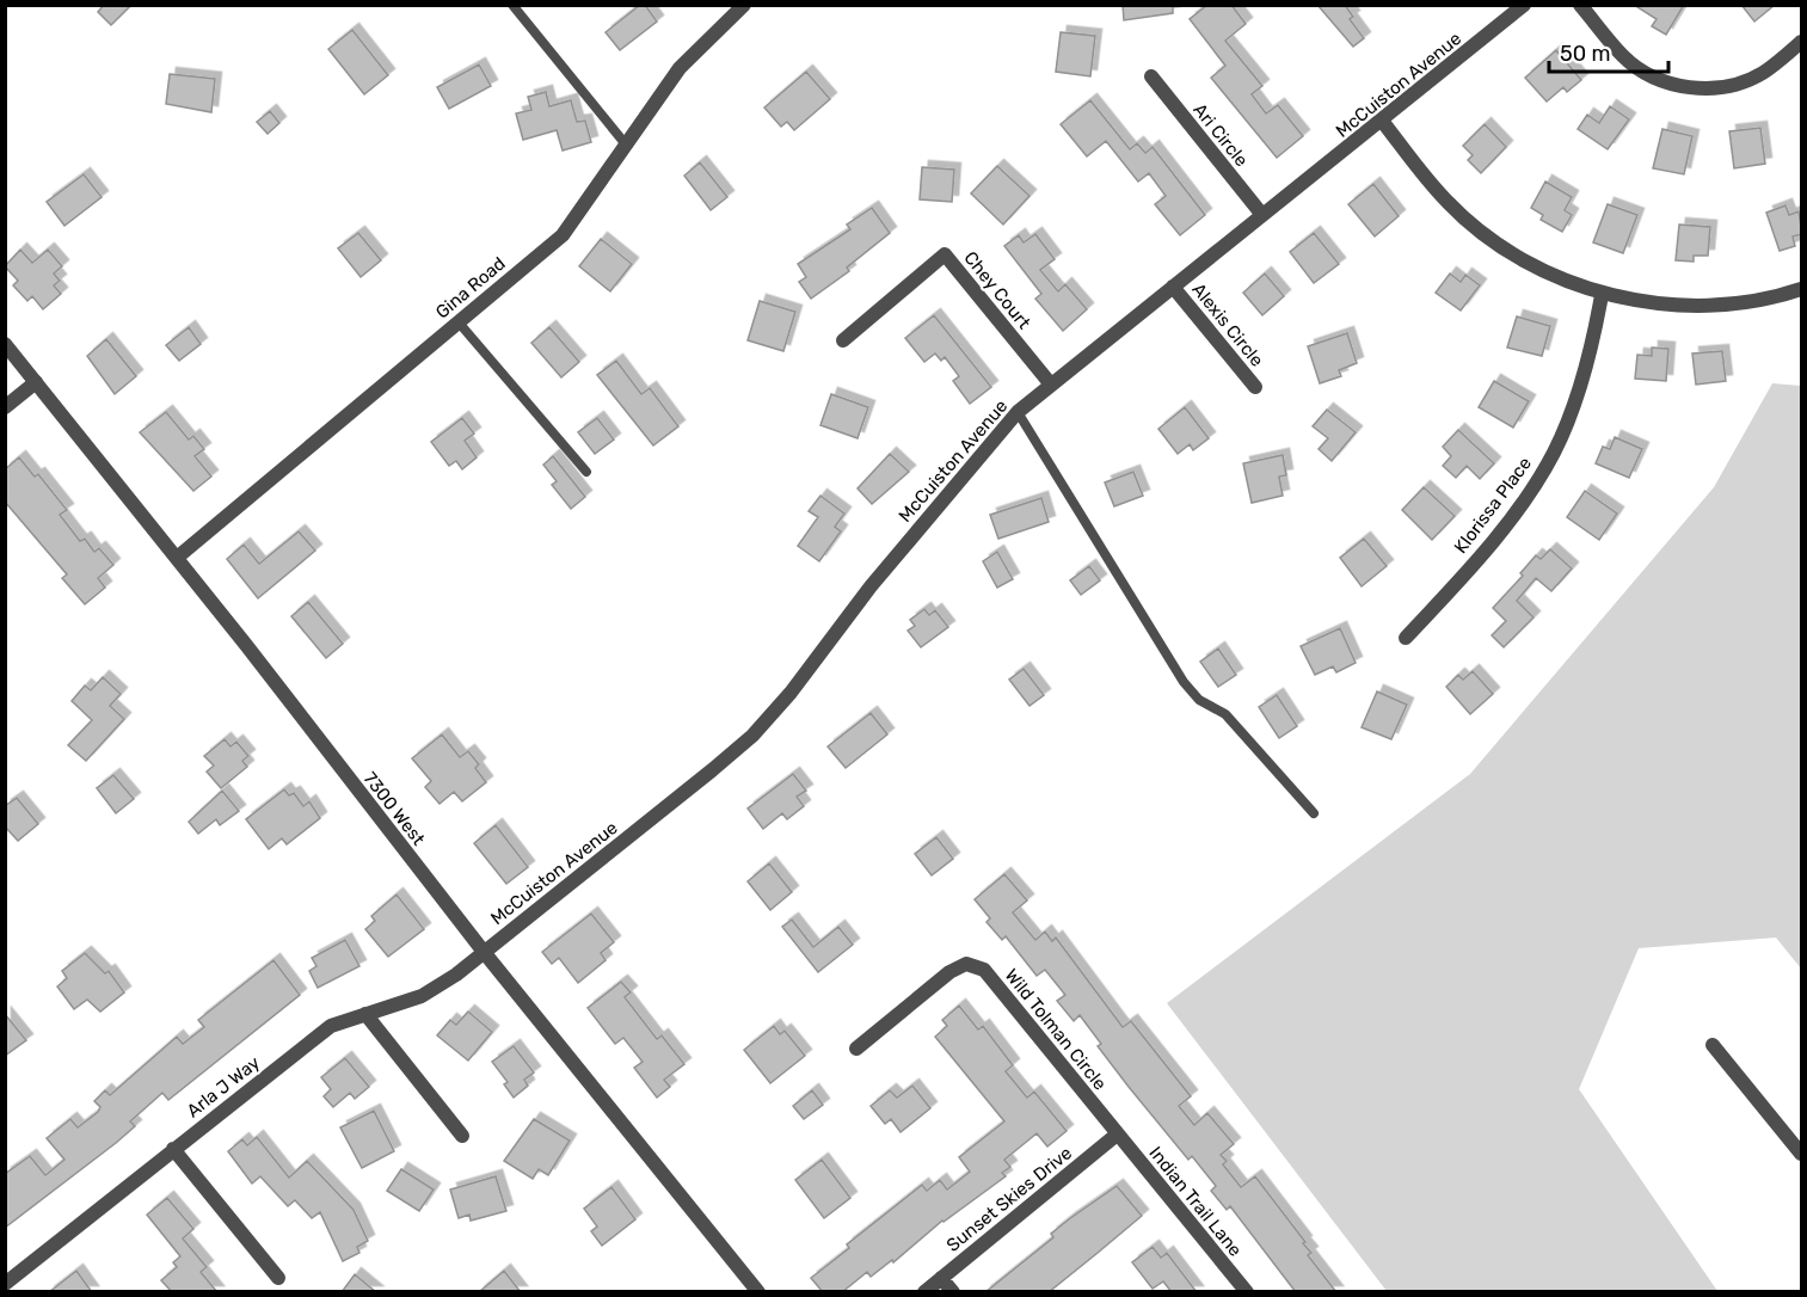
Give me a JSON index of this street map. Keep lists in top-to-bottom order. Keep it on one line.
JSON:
{"streets":{"street":["McCuiston Avenue","Ari Circle","Gina Road","Chey Court","Alexis Circle","Klorissa Place","7300 West","Wild Tolman Circle","Arla J Way","Sunset Skies Drive","Indian Trail Lane"]},"crossings":[["McCuiston Avenue","Ari Circle"],["McCuiston Avenue","Chey Court"],["McCuiston Avenue","Alexis Circle"],["McCuiston Avenue","7300 West"],["McCuiston Avenue","Arla J Way"],["Gina Road","7300 West"],["7300 West","Arla J Way"],["Wild Tolman Circle","Sunset Skies Drive"],["Wild Tolman Circle","Indian Trail Lane"],["Sunset Skies Drive","Indian Trail Lane"]],"scale_bar":"50 m"}
